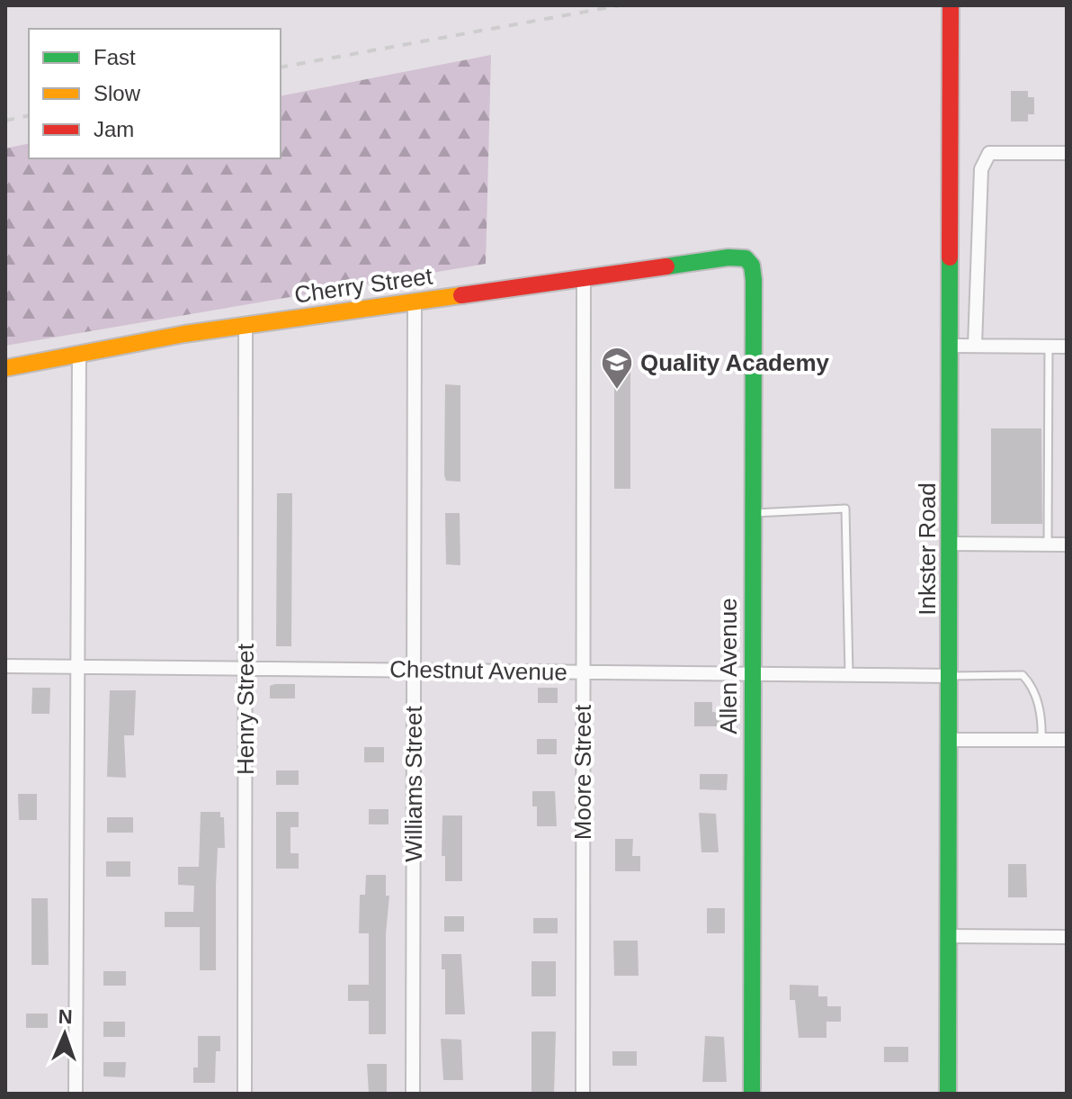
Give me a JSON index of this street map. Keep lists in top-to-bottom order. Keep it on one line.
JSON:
{"streets":{"street":["Cherry Street","Inkster Road","Allen Avenue","Chestnut Avenue","Henry Street","Moore Street","Williams Street"]},"crossings":[["Cherry Street","Allen Avenue"],["Cherry Street","Henry Street"],["Cherry Street","Moore Street"],["Cherry Street","Williams Street"],["Inkster Road","Chestnut Avenue"],["Allen Avenue","Chestnut Avenue"],["Chestnut Avenue","Henry Street"],["Chestnut Avenue","Moore Street"],["Chestnut Avenue","Williams Street"]],"places":{"school or university":["Quality Academy"]},"legend":["Fast","Slow","Jam"],"north":"top"}
